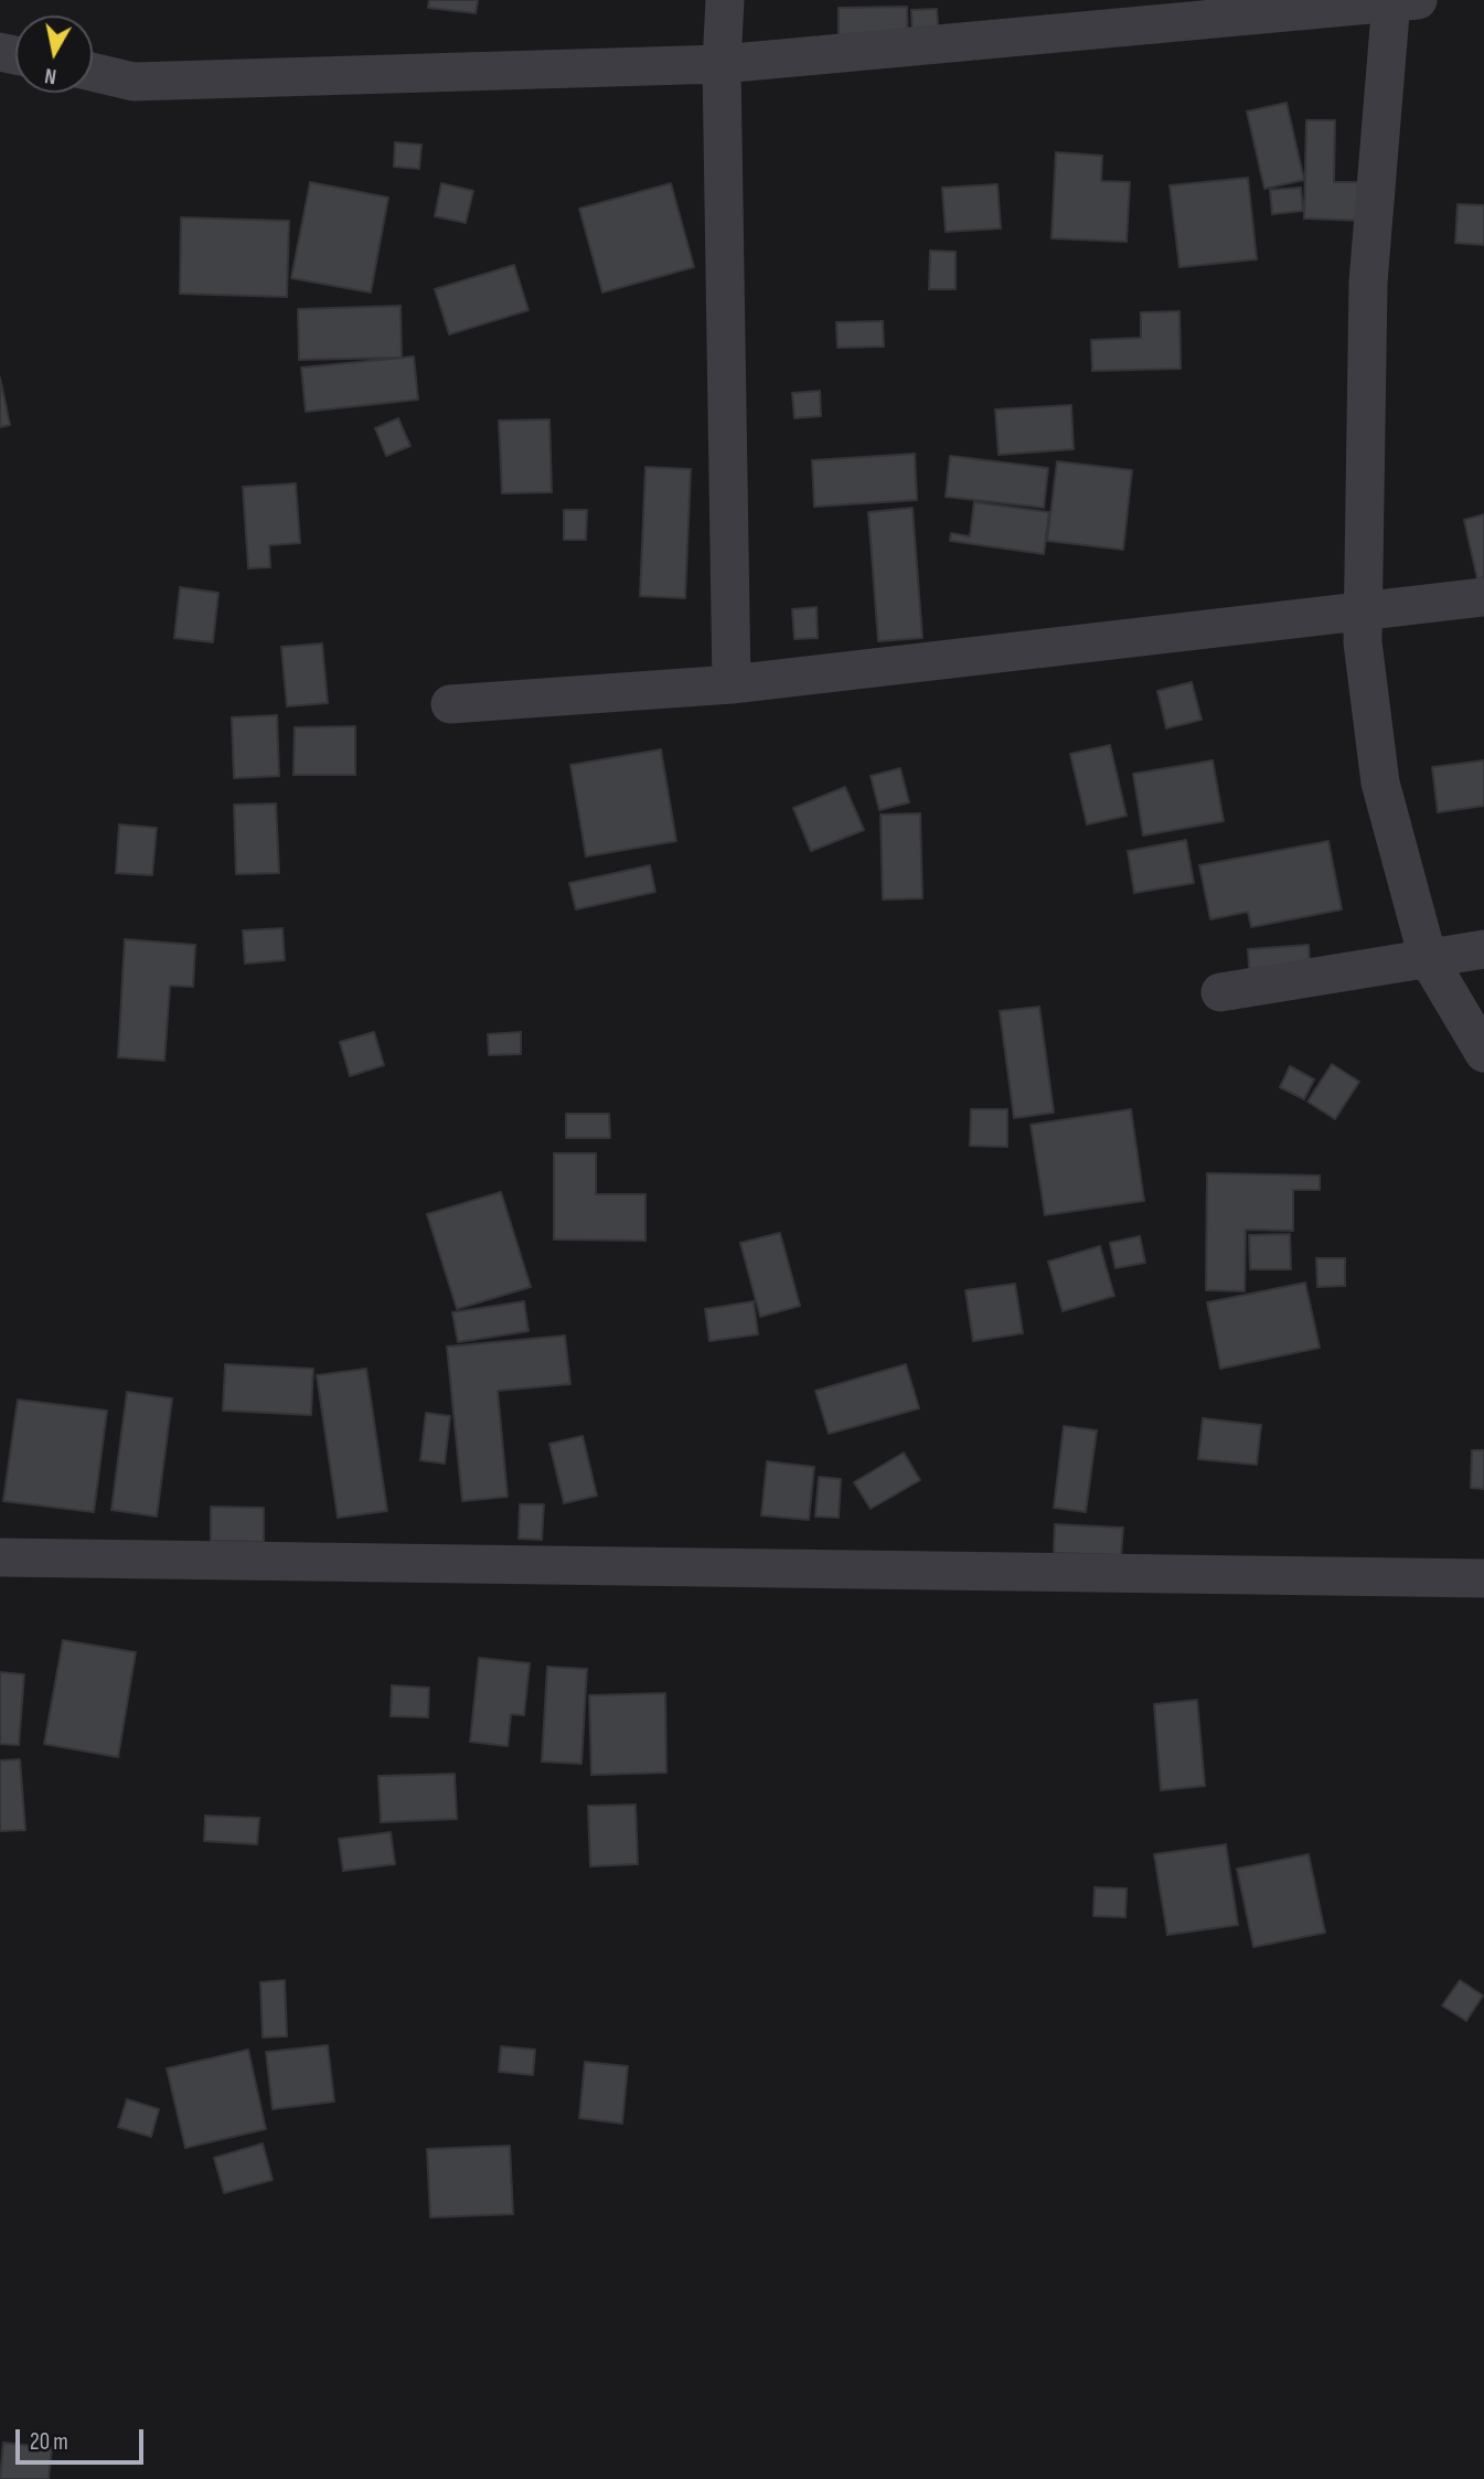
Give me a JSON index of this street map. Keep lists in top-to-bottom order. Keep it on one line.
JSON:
{"scale_bar":"20 m","north":"bottom"}
